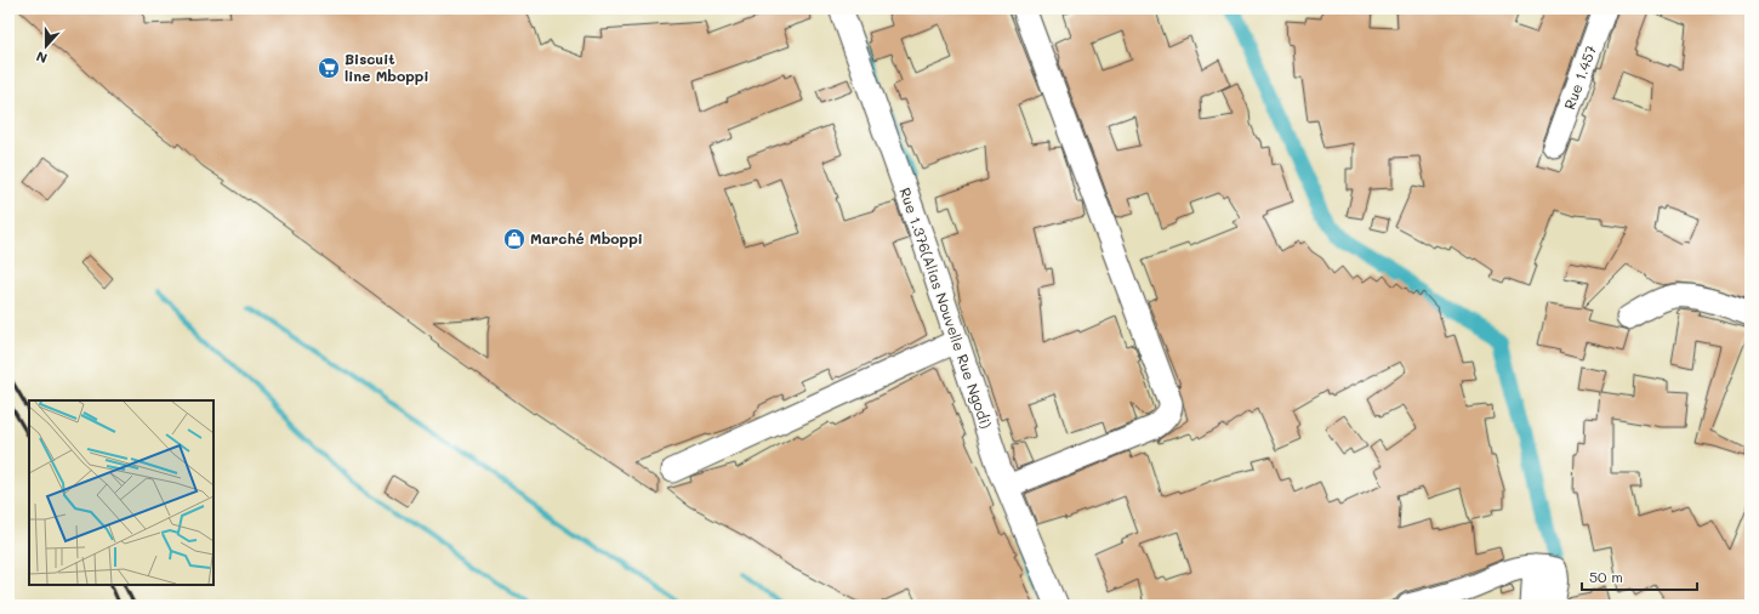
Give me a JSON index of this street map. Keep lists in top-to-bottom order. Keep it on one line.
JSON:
{"streets":{"street":["Rue 1.457","Rue 1.376(Alias Nouvelle Rue Ngodi)"]},"places":{"supermarket":["Biscuit line Mboppi"],"shop":["Marché Mboppi"]},"scale_bar":"50 m","north":"bottom"}
